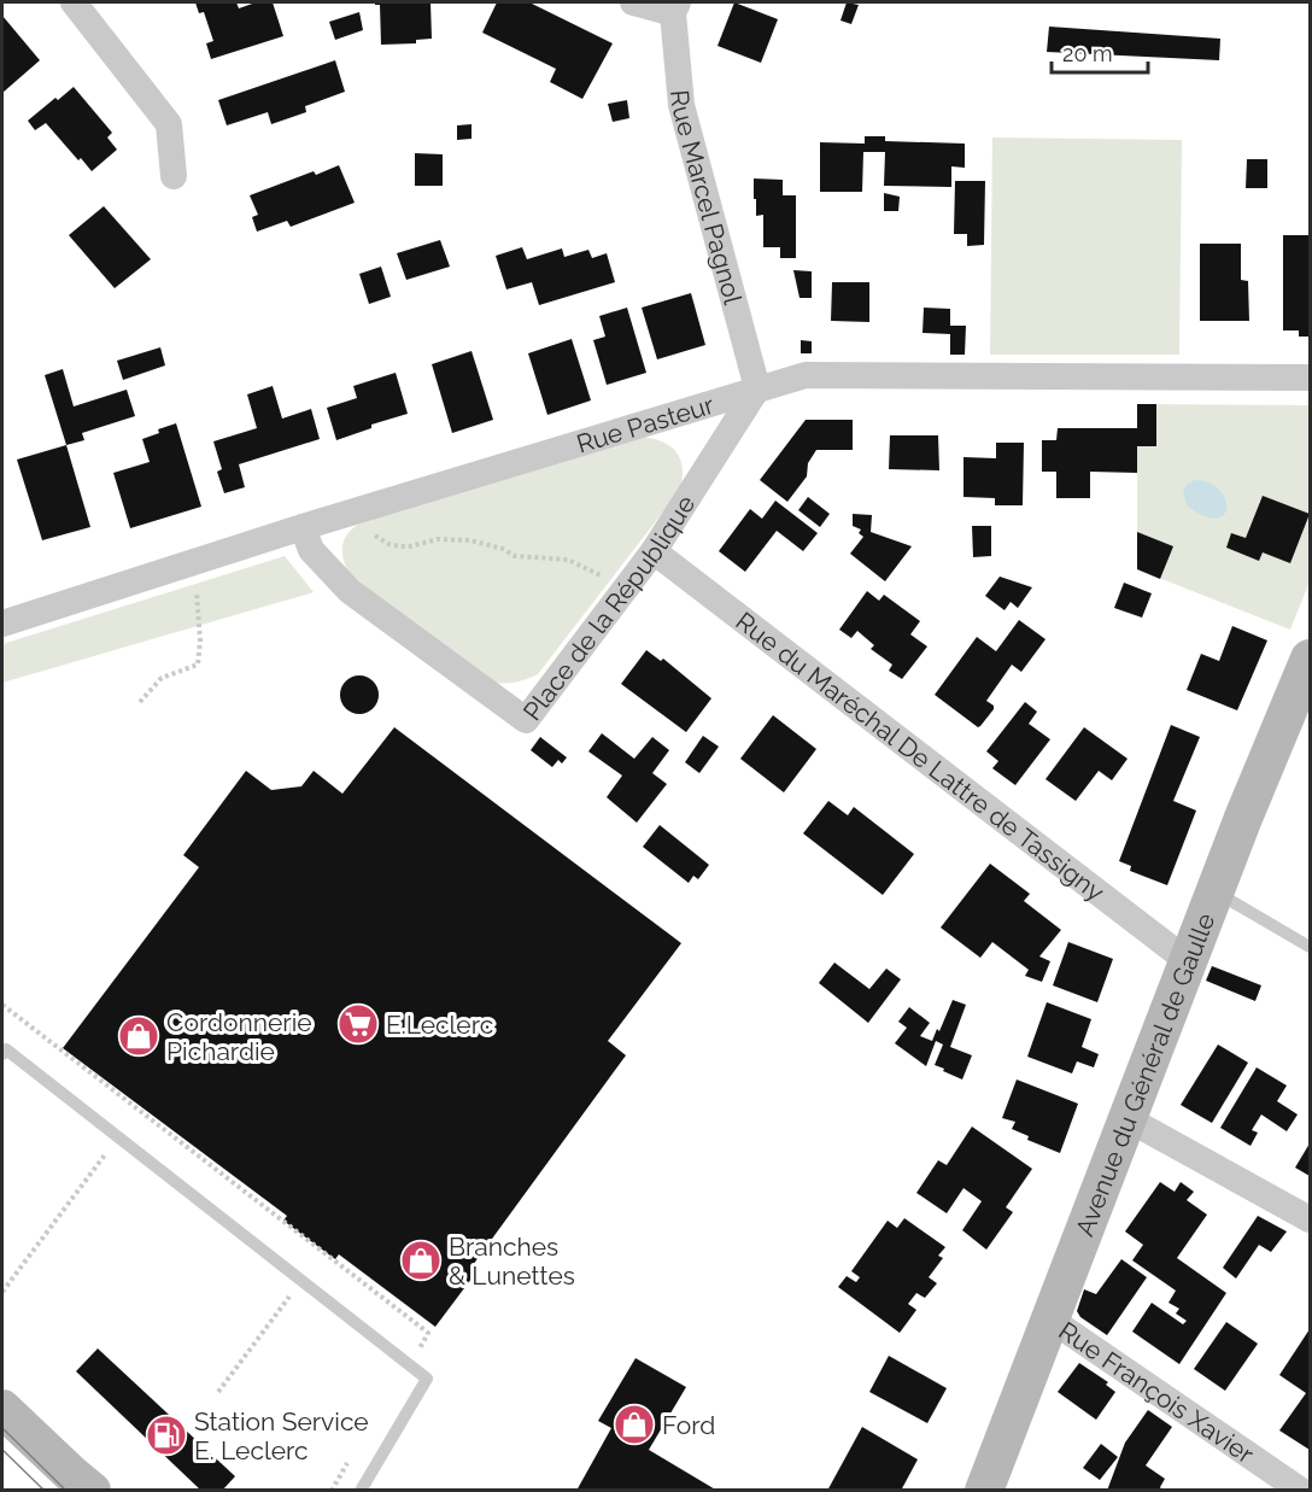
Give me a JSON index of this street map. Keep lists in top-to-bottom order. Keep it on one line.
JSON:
{"streets":{"main road":["Avenue du Général de Gaulle"],"street":["Rue Marcel Pagnol","Rue Pasteur","Place de la République","Rue du Maréchal De Lattre de Tassigny","Rue François Xavier"]},"crossings":[["Rue Marcel Pagnol","Rue Pasteur"],["Rue Marcel Pagnol","Place de la République"],["Rue Pasteur","Place de la République"],["Place de la République","Rue du Maréchal De Lattre de Tassigny"],["Rue du Maréchal De Lattre de Tassigny","Avenue du Général de Gaulle"],["Avenue du Général de Gaulle","Rue François Xavier"]],"places":{"supermarket":["E.Leclerc"],"shop":["Cordonnerie Pichardie","Branches & Lunettes","Ford"],"fuel station":["Station Service E. Leclerc"]},"scale_bar":"20 m"}
